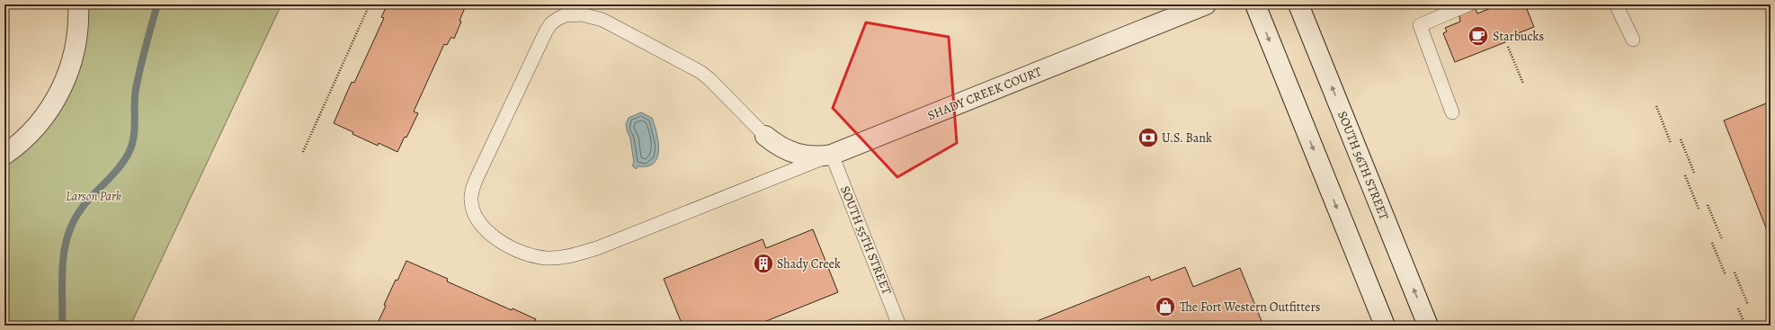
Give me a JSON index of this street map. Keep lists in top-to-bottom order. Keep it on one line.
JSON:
{"streets":{"main road":["SHADY CREEK COURT","SOUTH 56TH STREET"],"lane":["SOUTH 55TH STREET"]},"crossings":[["SHADY CREEK COURT","SOUTH 55TH STREET"]],"parks":["Larson Park"],"places":{"cafe":["Starbucks"],"bank":["U.S. Bank"],"building":["Shady Creek"],"shop":["The Fort Western Outfitters"]}}
